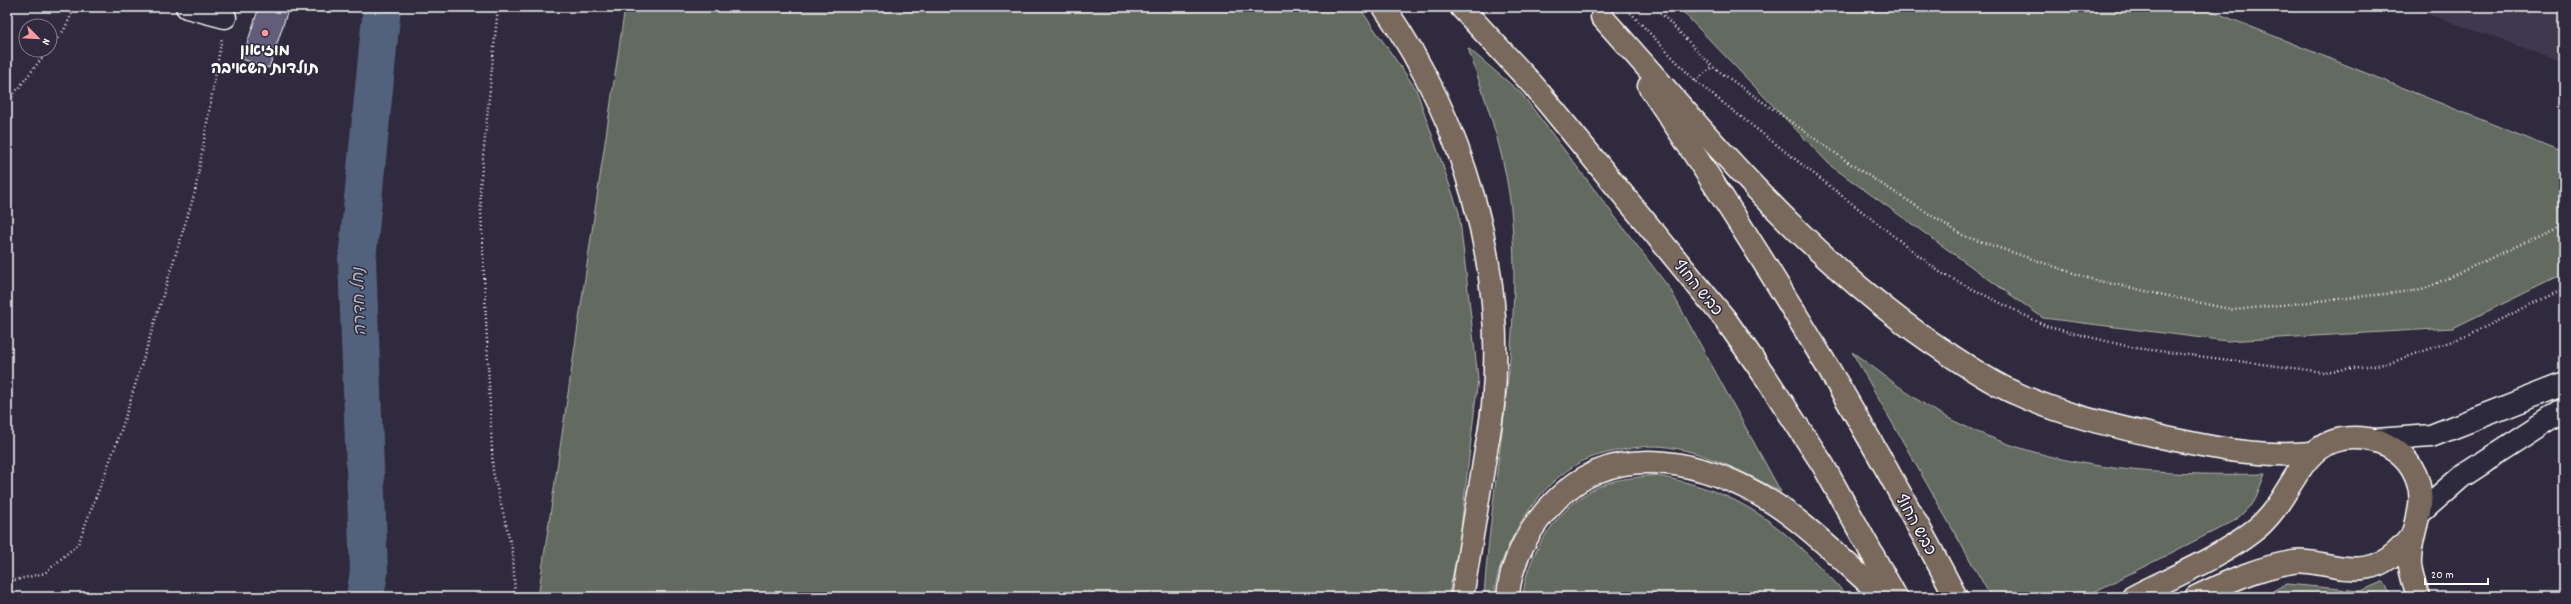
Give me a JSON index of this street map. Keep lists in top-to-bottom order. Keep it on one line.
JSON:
{"streets":{"highway":["כביש החוף"]},"water":["נחל חדרה"],"places":["מוזיאון תולדות השאיבה"],"scale_bar":"20 m","north":"bottom right"}
